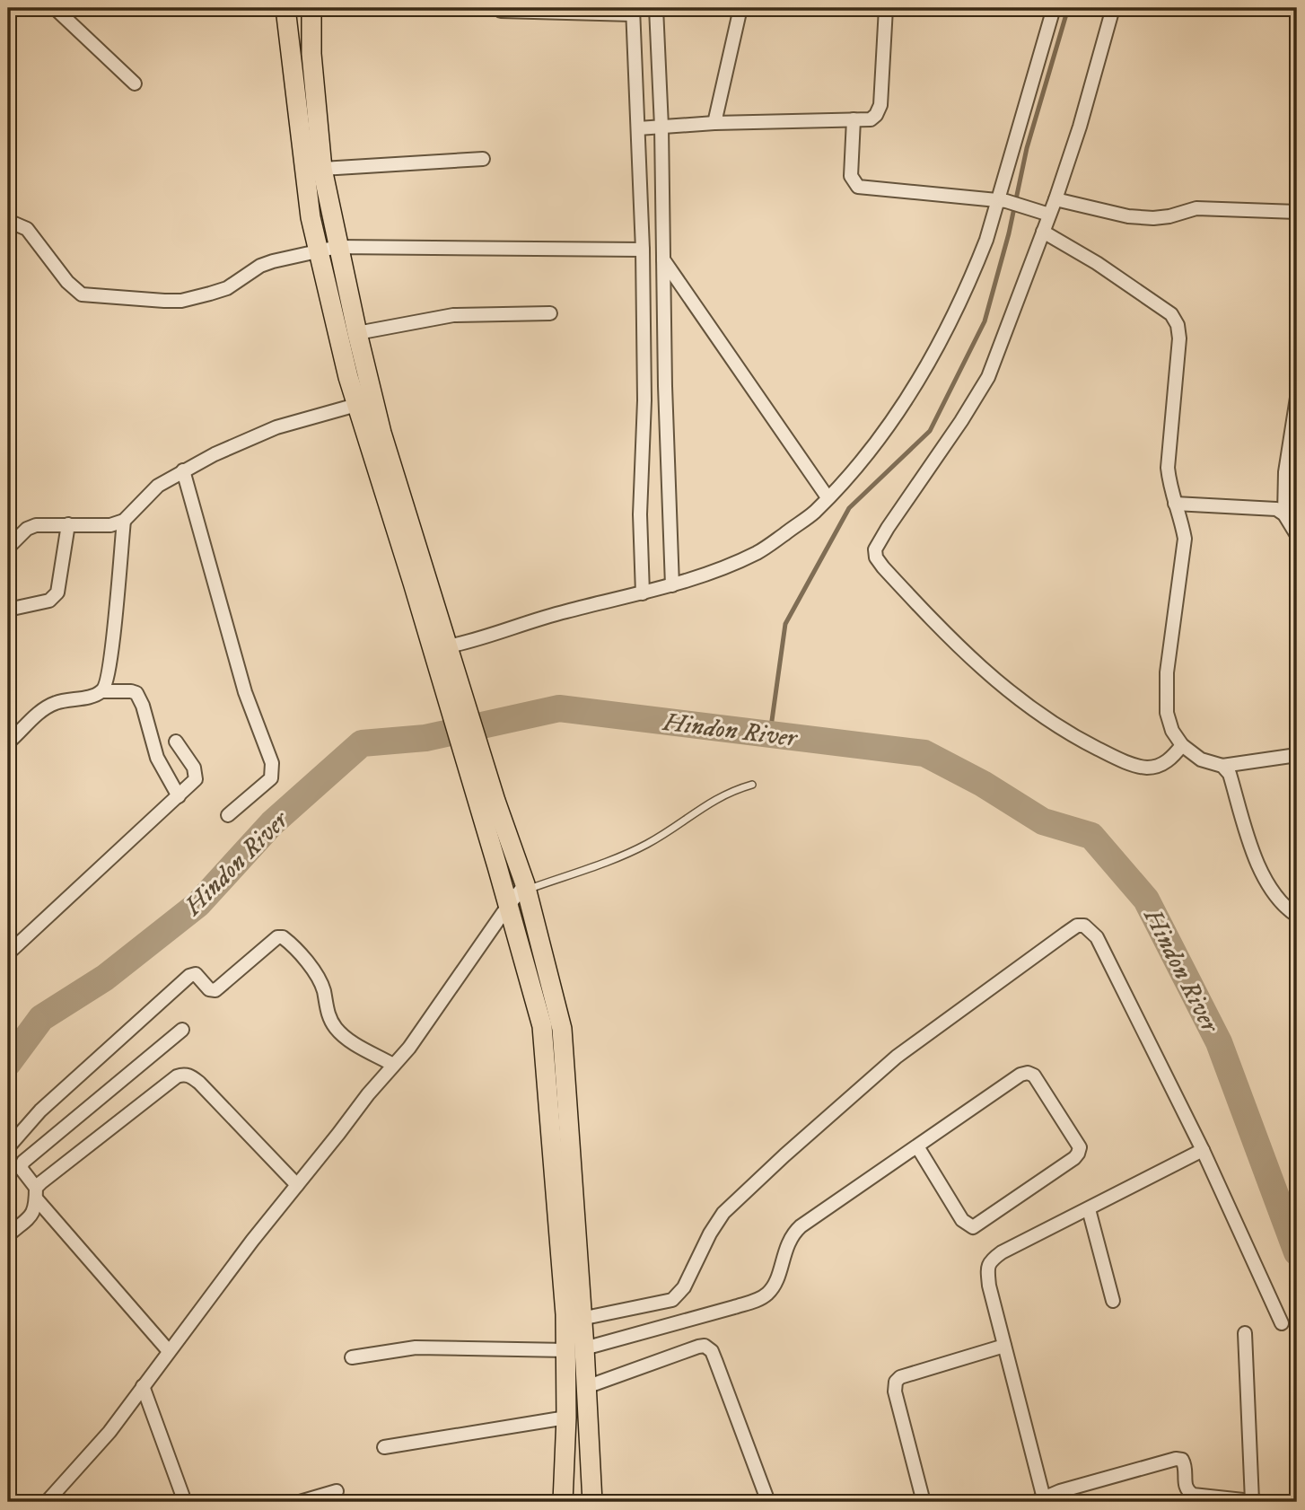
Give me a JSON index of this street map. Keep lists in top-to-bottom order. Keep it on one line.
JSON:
{"water":["Hindon River"]}
